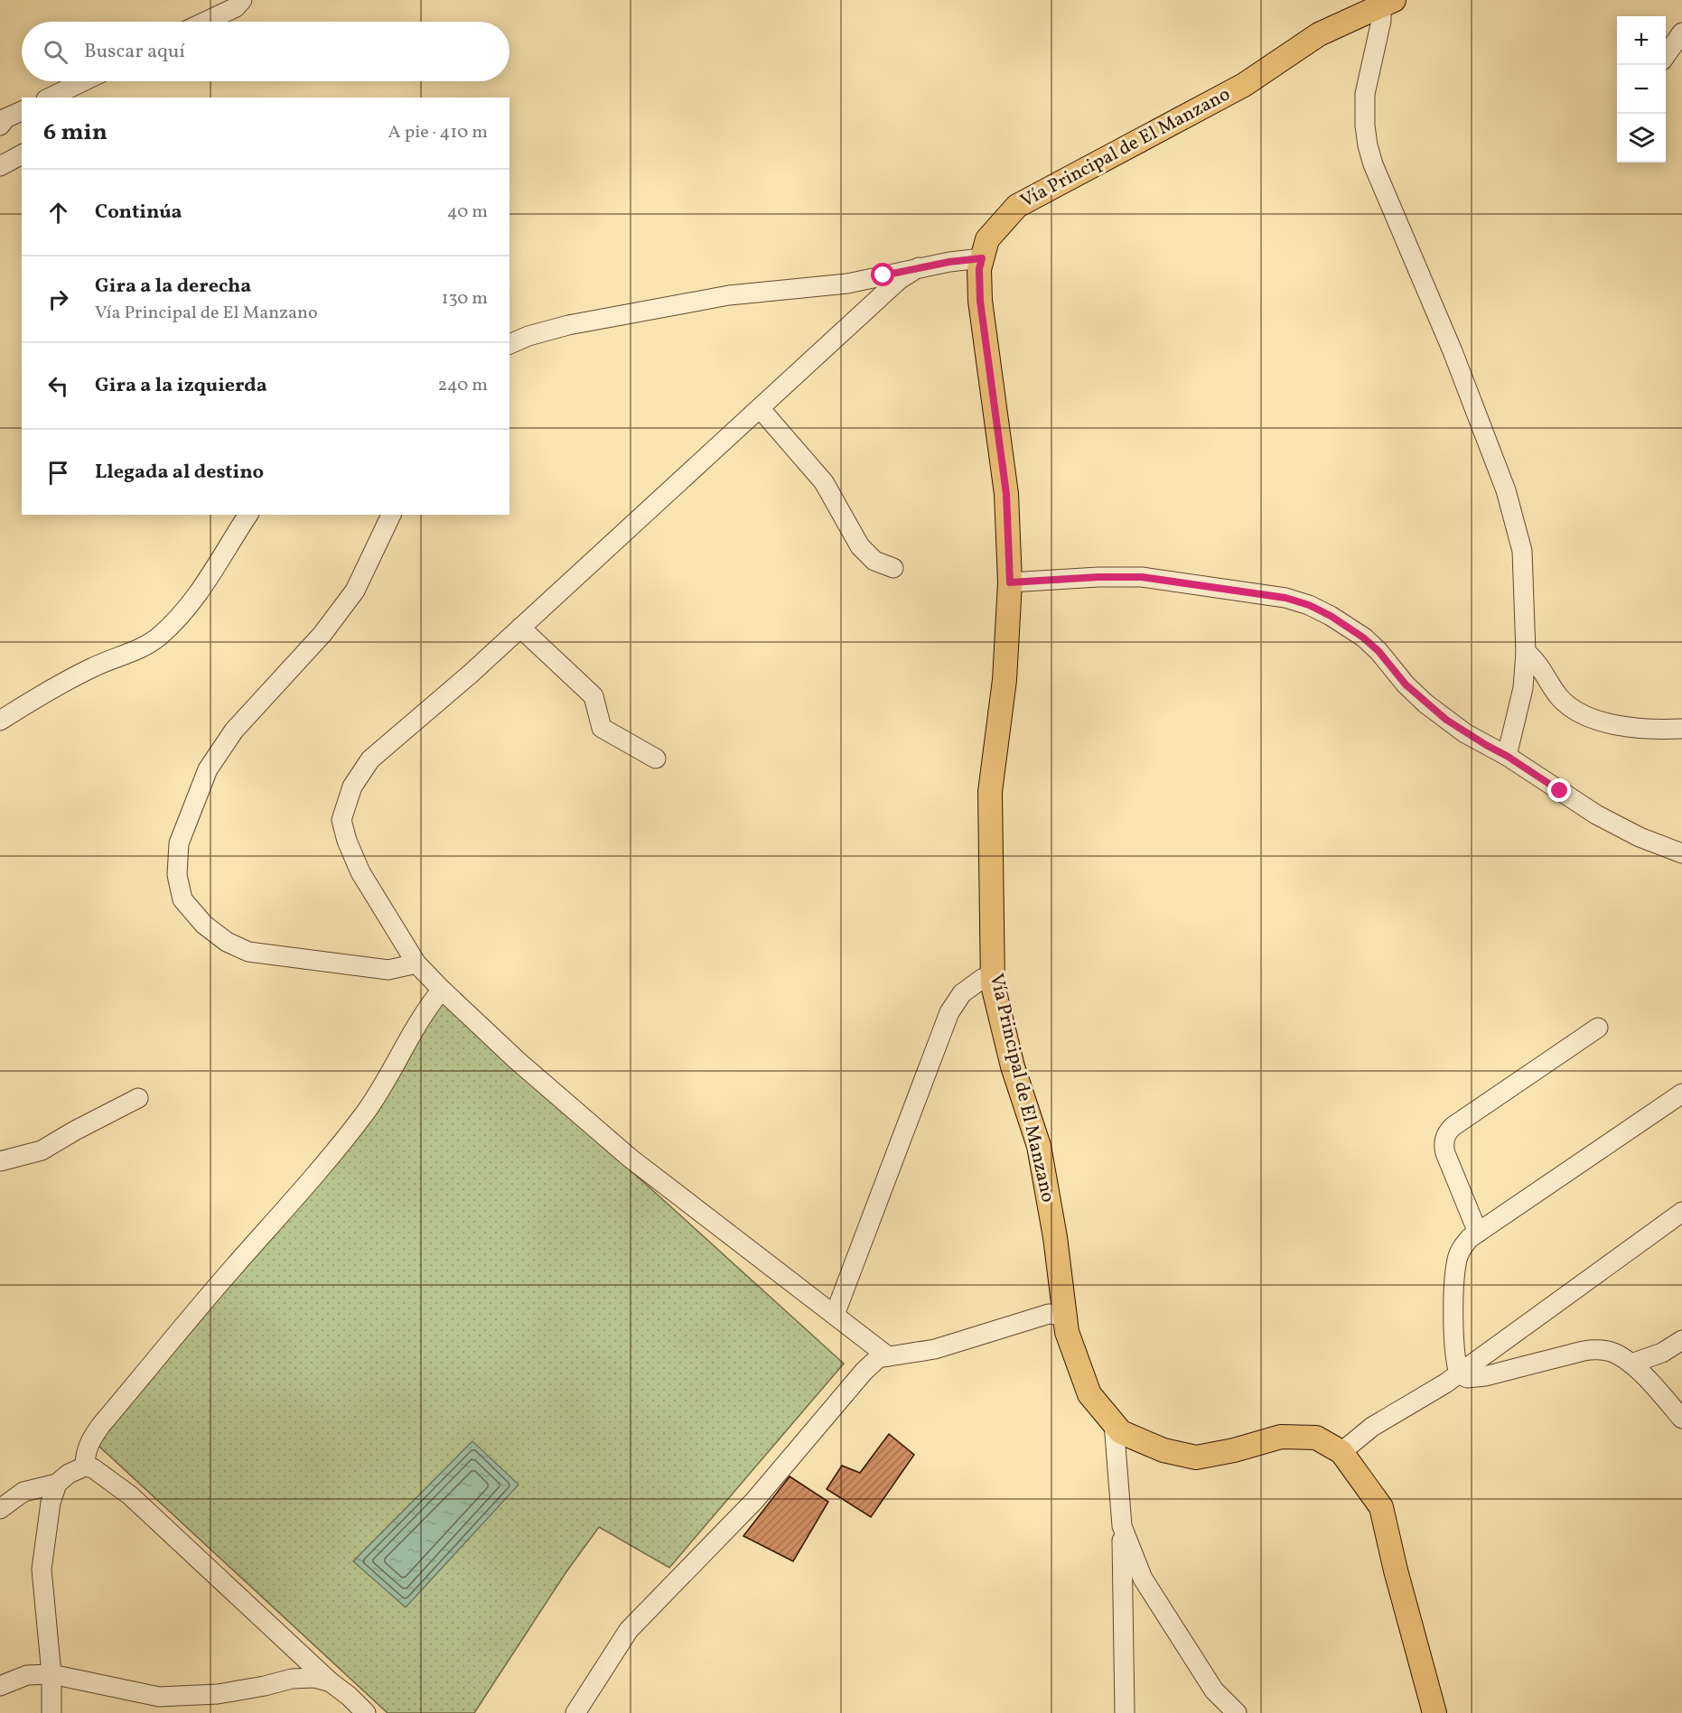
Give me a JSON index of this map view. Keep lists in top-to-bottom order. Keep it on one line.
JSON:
{"streets":{"main road":["Vía Principal de El Manzano"]},"page":{"map_buttons":["+","−"],"search":"Buscar aquí","heading":["6 min","A pie · 410 m"],"list":[["Continúa","40 m"],["Gira a la derecha","Vía Principal de El Manzano","130 m"],["Gira a la izquierda","240 m"],"Llegada al destino"]}}
